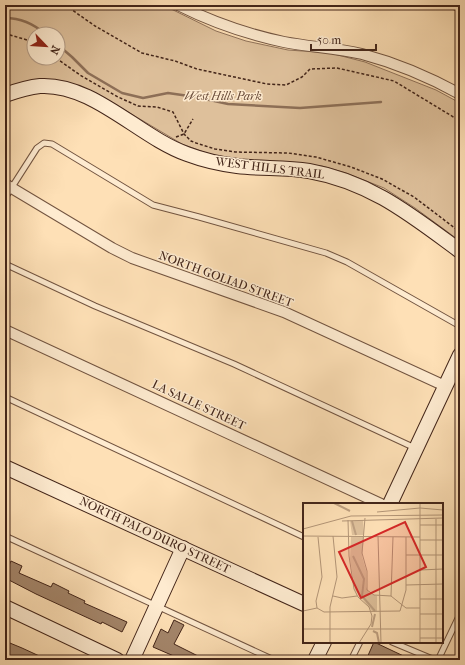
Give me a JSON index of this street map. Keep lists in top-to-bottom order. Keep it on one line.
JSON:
{"streets":{"street":["WEST HILLS TRAIL","NORTH GOLIAD STREET","LA SALLE STREET","NORTH PALO DURO STREET"]},"parks":["West Hills Park"],"scale_bar":"50 m","north":"bottom right"}
